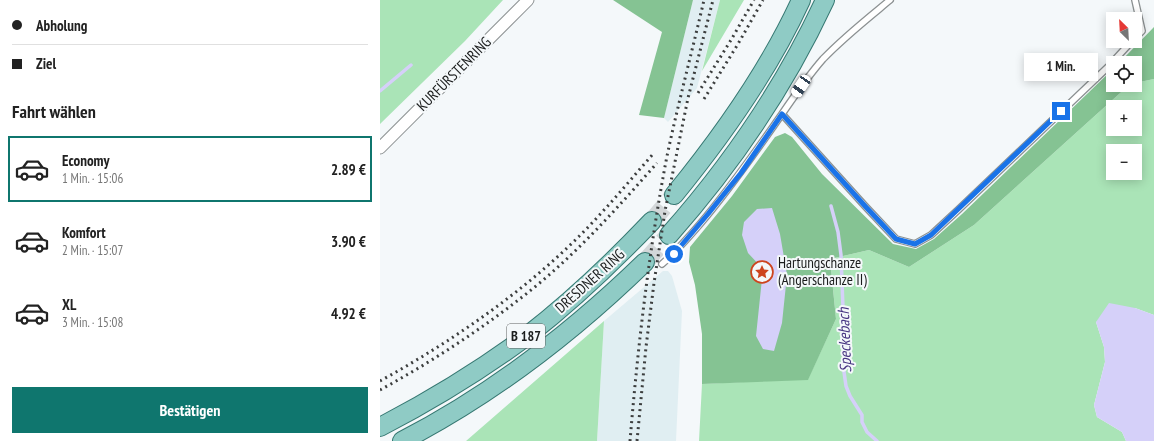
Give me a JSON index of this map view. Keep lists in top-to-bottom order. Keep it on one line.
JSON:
{"streets":{"main road":["DRESDNER RING","B 187"],"street":["KURFÜRSTENRING"]},"water":["Speckebach"],"places":{"place":["Hartungschanze (Angerschanze II)"]},"north":"top left","page":{"banner":["Abholung","Ziel"],"map_buttons":["+","−"],"bubble":"1 Min.","heading":"Fahrt wählen","list":[{"name":"Economy","note":"1 Min. · 15:06","value":"2.89 €"},{"name":"Komfort","note":"2 Min. · 15:07","value":"3.90 €"},{"name":"XL","note":"3 Min. · 15:08","value":"4.92 €"}],"buttons":"Bestätigen"}}
